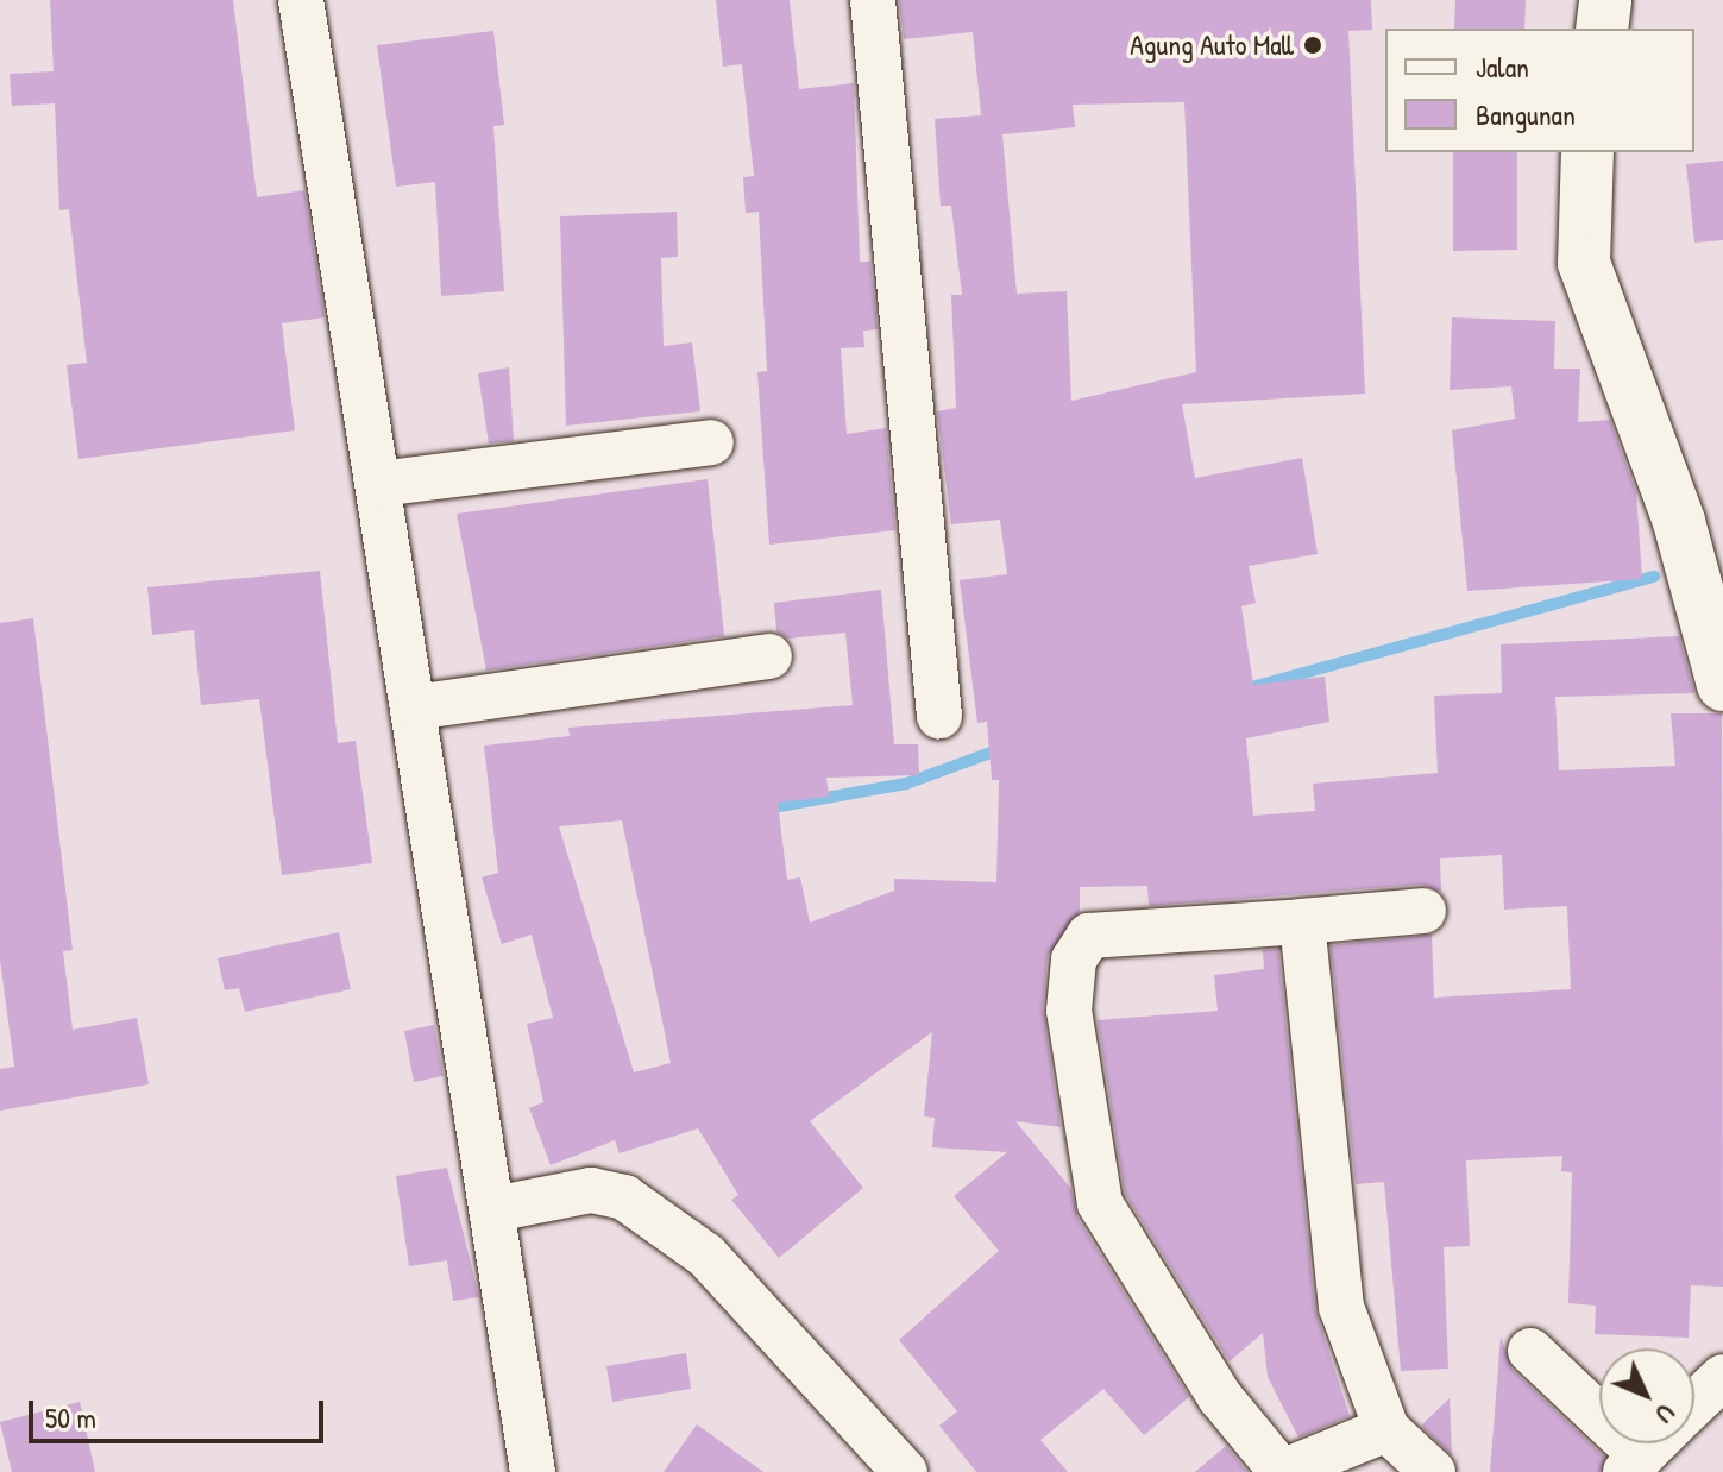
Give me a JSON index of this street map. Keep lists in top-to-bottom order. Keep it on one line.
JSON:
{"places":["Agung Auto Mall"],"legend":["Jalan","Bangunan"],"scale_bar":"50 m","north":"bottom right"}
